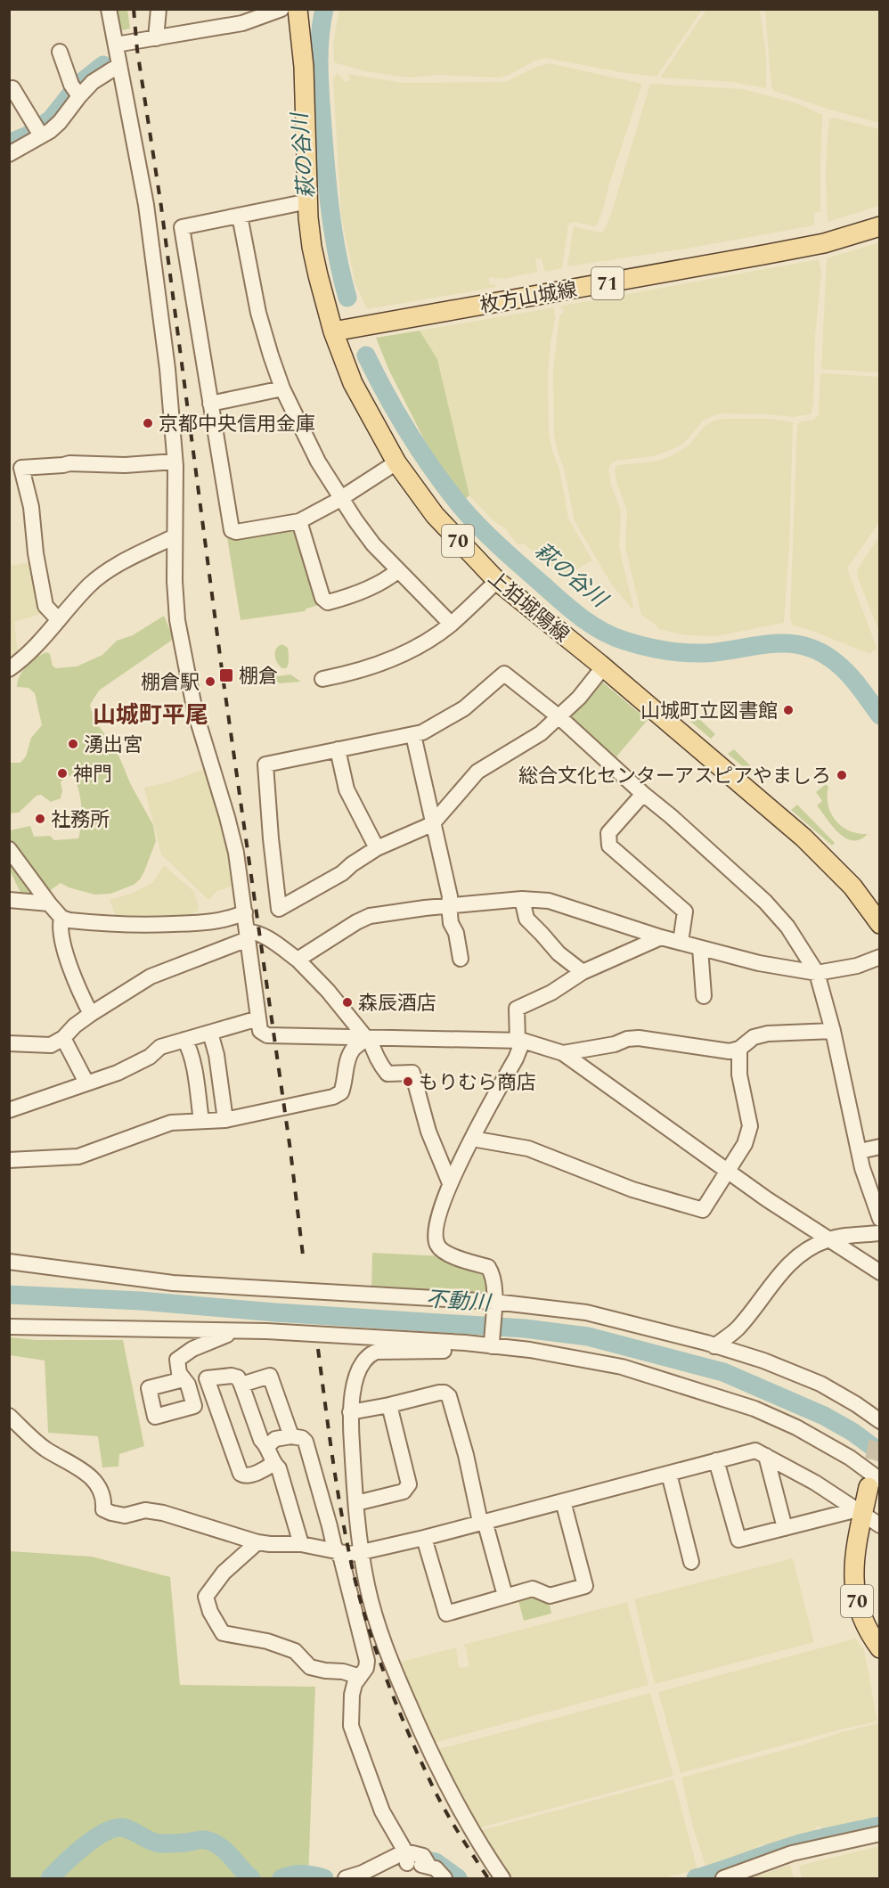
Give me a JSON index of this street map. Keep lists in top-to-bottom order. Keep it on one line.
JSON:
{"streets":{"main road":["71","枚方山城線","70","上狛城陽線"]},"crossings":[["枚方山城線","上狛城陽線"]],"districts":["山城町平尾"],"water":["萩の谷川","不動川"],"places":{"other":["京都中央信用金庫","棚倉駅","山城町立図書館","湧出宮","神門","総合文化センターアスピアやましろ","社務所","森辰酒店","もりむら商店"],"transit":["棚倉"]}}
